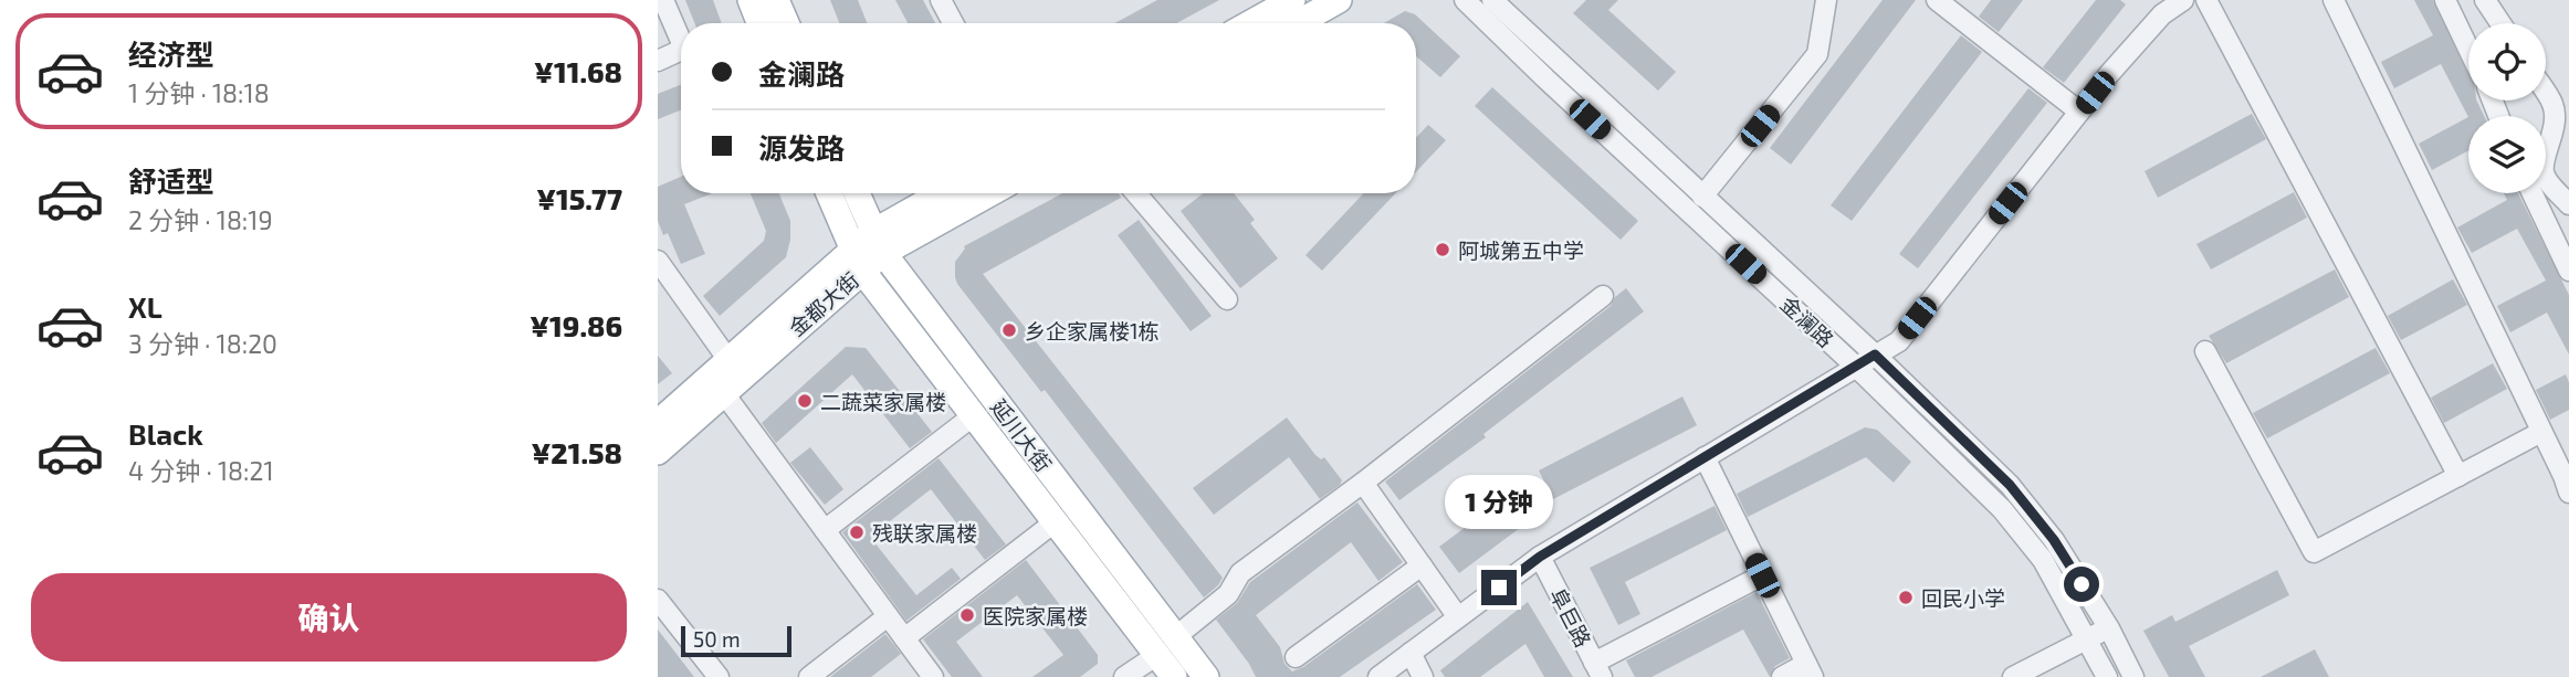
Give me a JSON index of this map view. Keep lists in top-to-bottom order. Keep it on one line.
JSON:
{"streets":{"main road":["金都大街","延川大街"],"street":["金澜路","阜巨路"]},"crossings":[["金都大街","延川大街"]],"places":["阿城第五中学","乡企家属楼1栋","二蔬菜家属楼","残联家属楼","回民小学","医院家属楼"],"scale_bar":"50 m","page":{"list":[{"name":"经济型","note":"1 分钟 · 18:18","value":"¥11.68"},{"name":"舒适型","note":"2 分钟 · 18:19","value":"¥15.77"},{"name":"XL","note":"3 分钟 · 18:20","value":"¥19.86"},{"name":"Black","note":"4 分钟 · 18:21","value":"¥21.58"}],"banner":["金澜路","源发路"],"bubble":"1 分钟","buttons":"确认","scale":"50 m"}}
